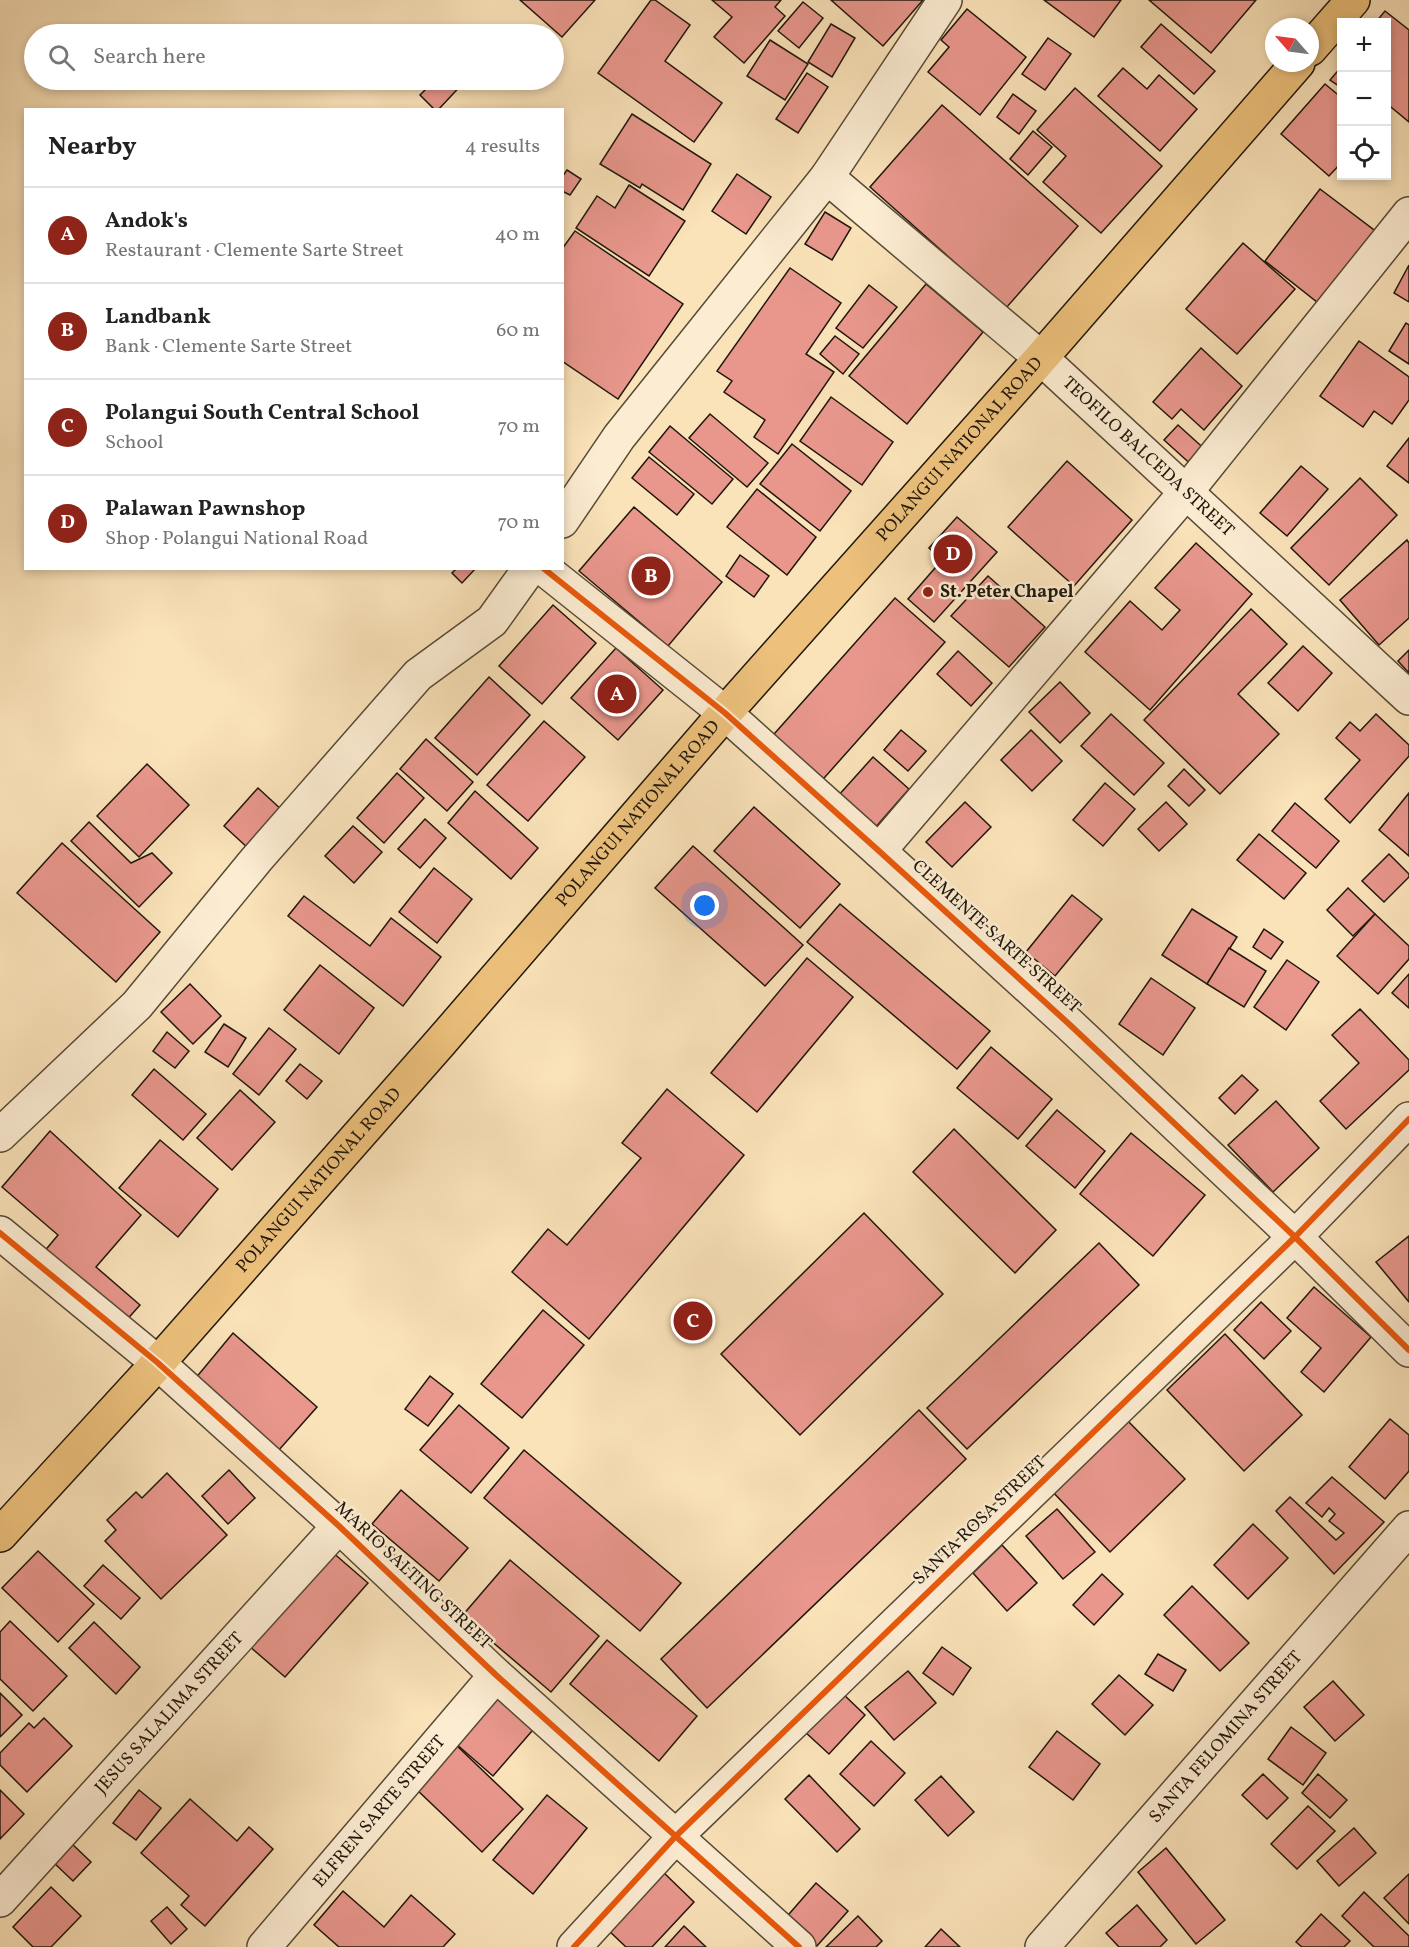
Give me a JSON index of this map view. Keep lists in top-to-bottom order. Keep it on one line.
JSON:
{"streets":{"main road":["POLANGUI NATIONAL ROAD"],"street":["TEOFILO BALCEDA STREET","CLEMENTE SARTE STREET","SANTA ROSA STREET","MARIO SALTING STREET","JESUS SALALIMA STREET","SANTA FELOMINA STREET","ELFREN SARTE STREET"]},"crossings":[["POLANGUI NATIONAL ROAD","TEOFILO BALCEDA STREET"],["POLANGUI NATIONAL ROAD","CLEMENTE SARTE STREET"],["POLANGUI NATIONAL ROAD","MARIO SALTING STREET"],["CLEMENTE SARTE STREET","SANTA ROSA STREET"],["SANTA ROSA STREET","MARIO SALTING STREET"],["MARIO SALTING STREET","JESUS SALALIMA STREET"],["MARIO SALTING STREET","ELFREN SARTE STREET"]],"places":["St. Peter Chapel"],"north":"top left","page":{"map_buttons":["+","−"],"search":"Search here","heading":["Nearby","4 results"],"list":[{"mark":"A","name":"Andok's","note":"Restaurant · Clemente Sarte Street","value":"40 m"},{"mark":"B","name":"Landbank","note":"Bank · Clemente Sarte Street","value":"60 m"},{"mark":"C","name":"Polangui South Central School","note":"School","value":"70 m"},{"mark":"D","name":"Palawan Pawnshop","note":"Shop · Polangui National Road","value":"70 m"}],"pins":["D","B","A","C"]}}
